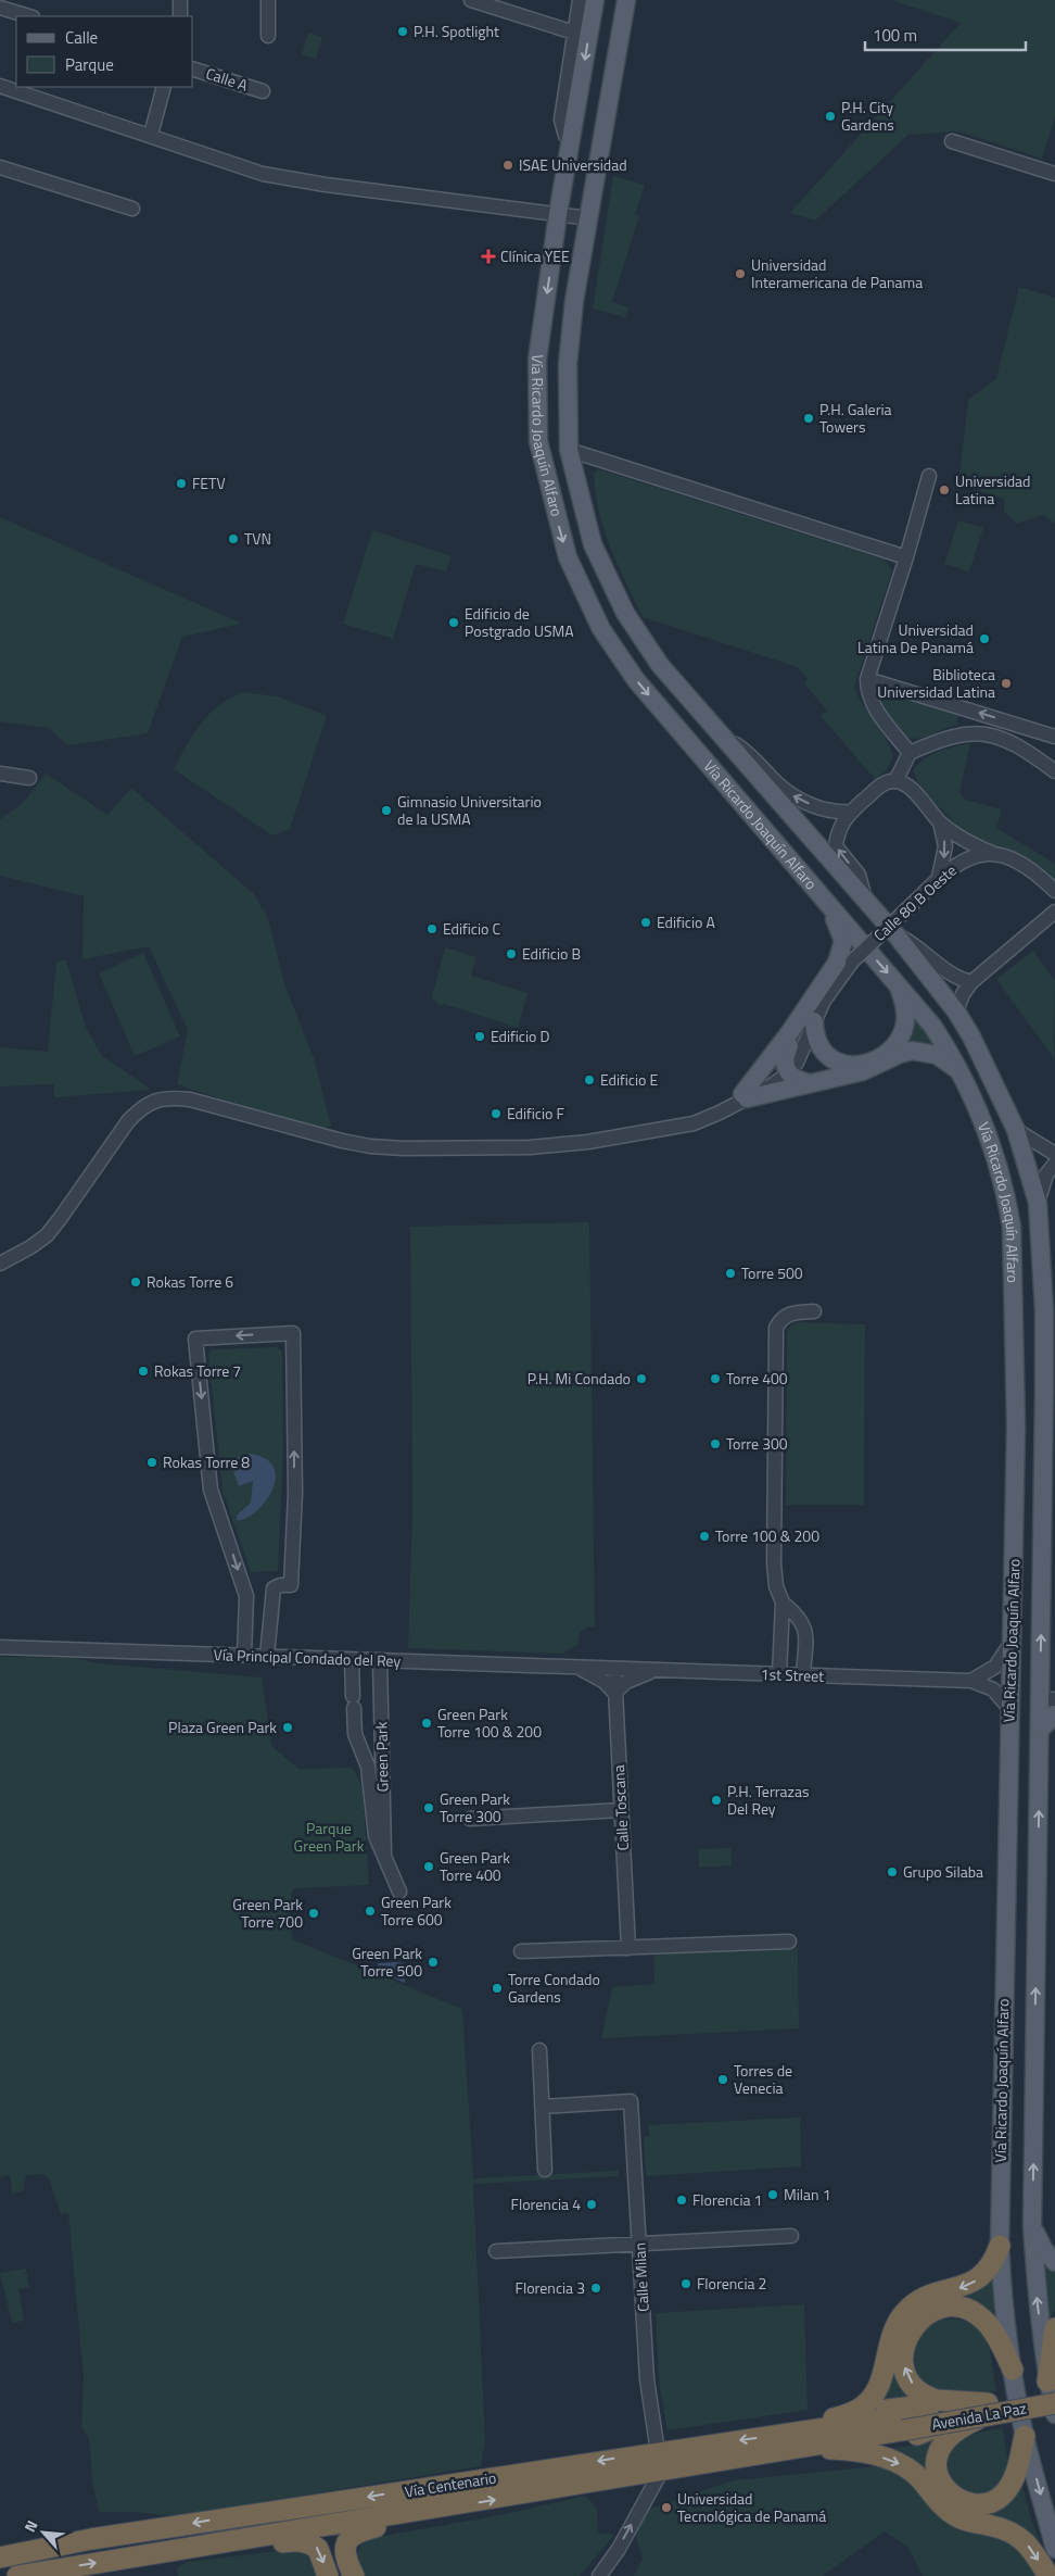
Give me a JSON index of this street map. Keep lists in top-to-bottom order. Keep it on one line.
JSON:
{"streets":{"highway":["Avenida La Paz","Vía Centenario"],"main road":["Vía Ricardo Joaquín Alfaro"],"street":["Calle A","Calle 80 B Oeste","Vía Principal Condado del Rey","1st Street","Green Park","Calle Toscana","Calle Milan"]},"crossings":[["Vía Ricardo Joaquín Alfaro","1st Street"],["Vía Ricardo Joaquín Alfaro","Avenida La Paz"],["Vía Principal Condado del Rey","1st Street"],["Vía Principal Condado del Rey","Green Park"],["Vía Principal Condado del Rey","Calle Toscana"],["1st Street","Calle Toscana"],["Calle Milan","Vía Centenario"],["Avenida La Paz","Vía Centenario"]],"parks":["Parque Green Park"],"places":{"other":["P.H. Spotlight","P.H. City Gardens","ISAE Universidad","Universidad Interamericana de Panama","P.H. Galeria Towers","FETV","Universidad Latina","TVN","Edificio de Postgrado USMA","Universidad Latina De Panamá","Biblioteca Universidad Latina","Gimnasio Universitario de la USMA","Edificio A","Edificio C","Edificio B","Edificio D","Edificio E","Edificio F","Torre 500","Rokas Torre 6","Rokas Torre 7","P.H. Mi Condado","Torre 400","Torre 300","Rokas Torre 8","Torre 100 & 200","Green Park Torre 100 & 200","Plaza Green Park","P.H. Terrazas Del Rey","Green Park Torre 300","Green Park Torre 400","Grupo Silaba","Green Park Torre 600","Green Park Torre 700","Green Park Torre 500","Torre Condado Gardens","Torres de Venecia","Milan 1","Florencia 1","Florencia 4","Florencia 2","Florencia 3","Universidad Tecnológica de Panamá"],"health":["Clínica YEE"]},"legend":["Calle","Parque"],"scale_bar":"100 m","north":"top left"}
